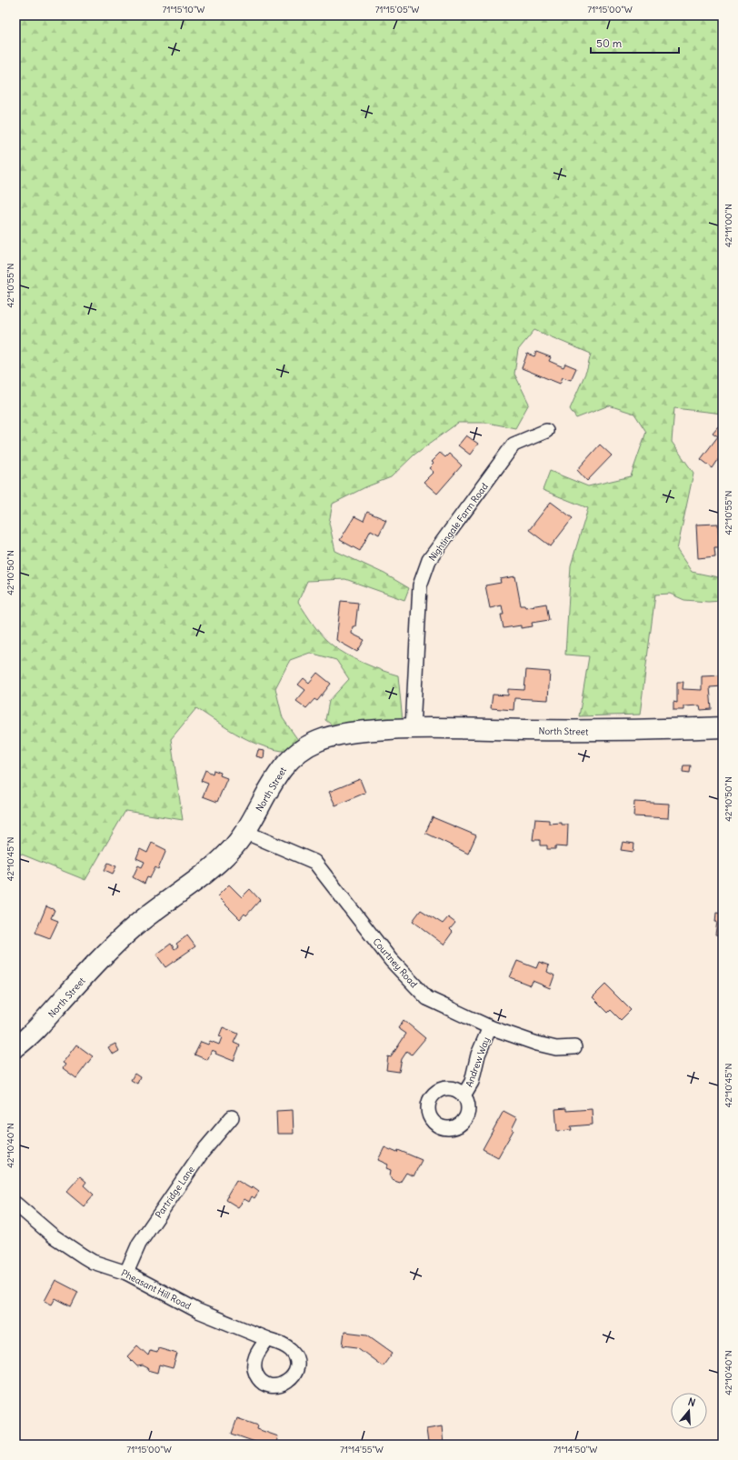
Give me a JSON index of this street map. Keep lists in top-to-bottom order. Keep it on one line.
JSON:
{"streets":{"street":["Nightingale Farm Road","North Street","Courtney Road","Andrew Way","Partridge Lane","Pheasant Hill Road"]},"crossings":[["Nightingale Farm Road","North Street"],["North Street","Courtney Road"],["Courtney Road","Andrew Way"],["Partridge Lane","Pheasant Hill Road"]],"scale_bar":"50 m","north":"top","coordinates":["71°15'10\"W","71°15'05\"W","71°15'00\"W","42°11'00\"N","42°10'55\"N","42°10'50\"N","42°10'45\"N","42°10'40\"N","71°14'55\"W","71°14'50\"W"]}
